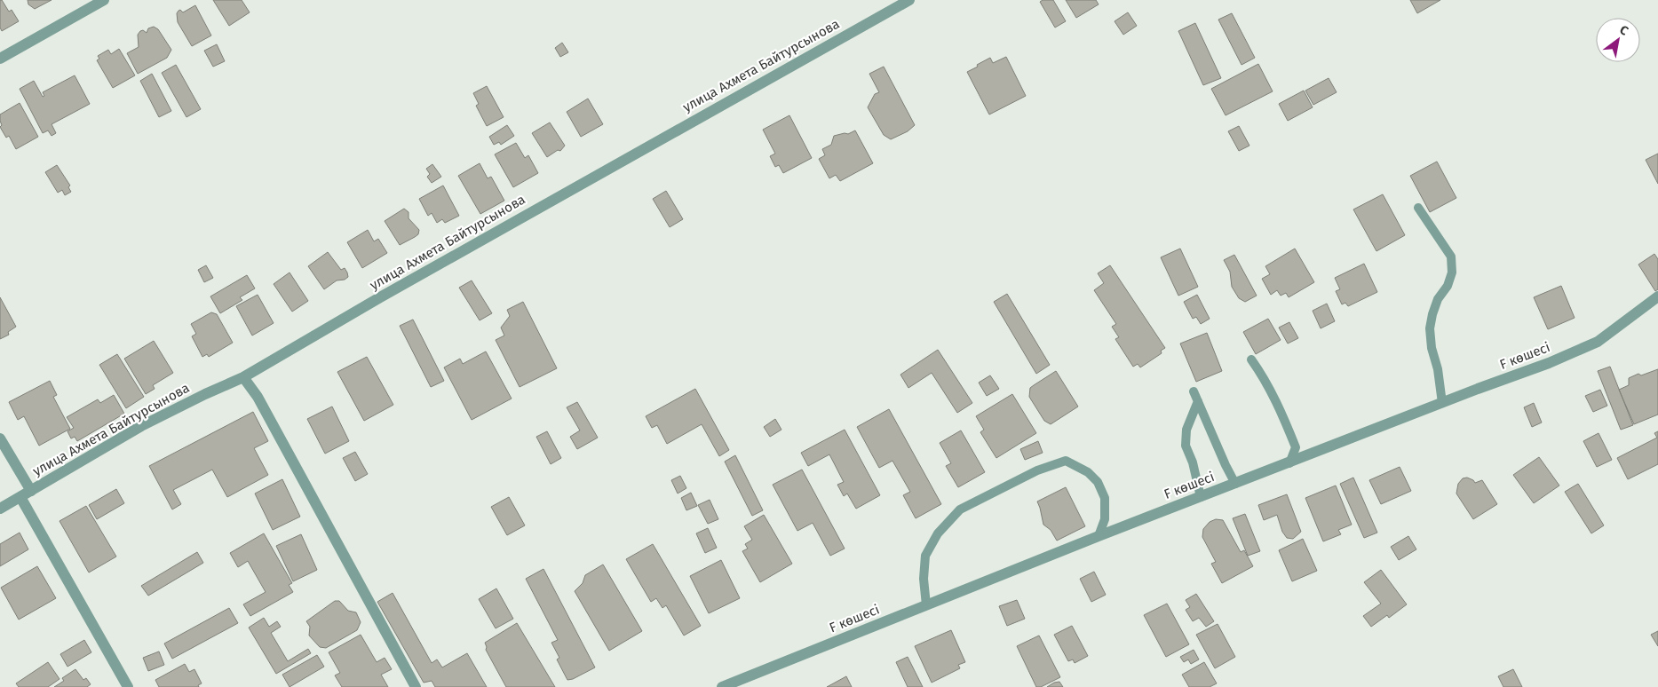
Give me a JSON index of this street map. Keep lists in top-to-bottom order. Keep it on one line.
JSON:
{"streets":{"street":["улица Ахмета Байтурсынова","F көшесі"]},"north":"top right"}
